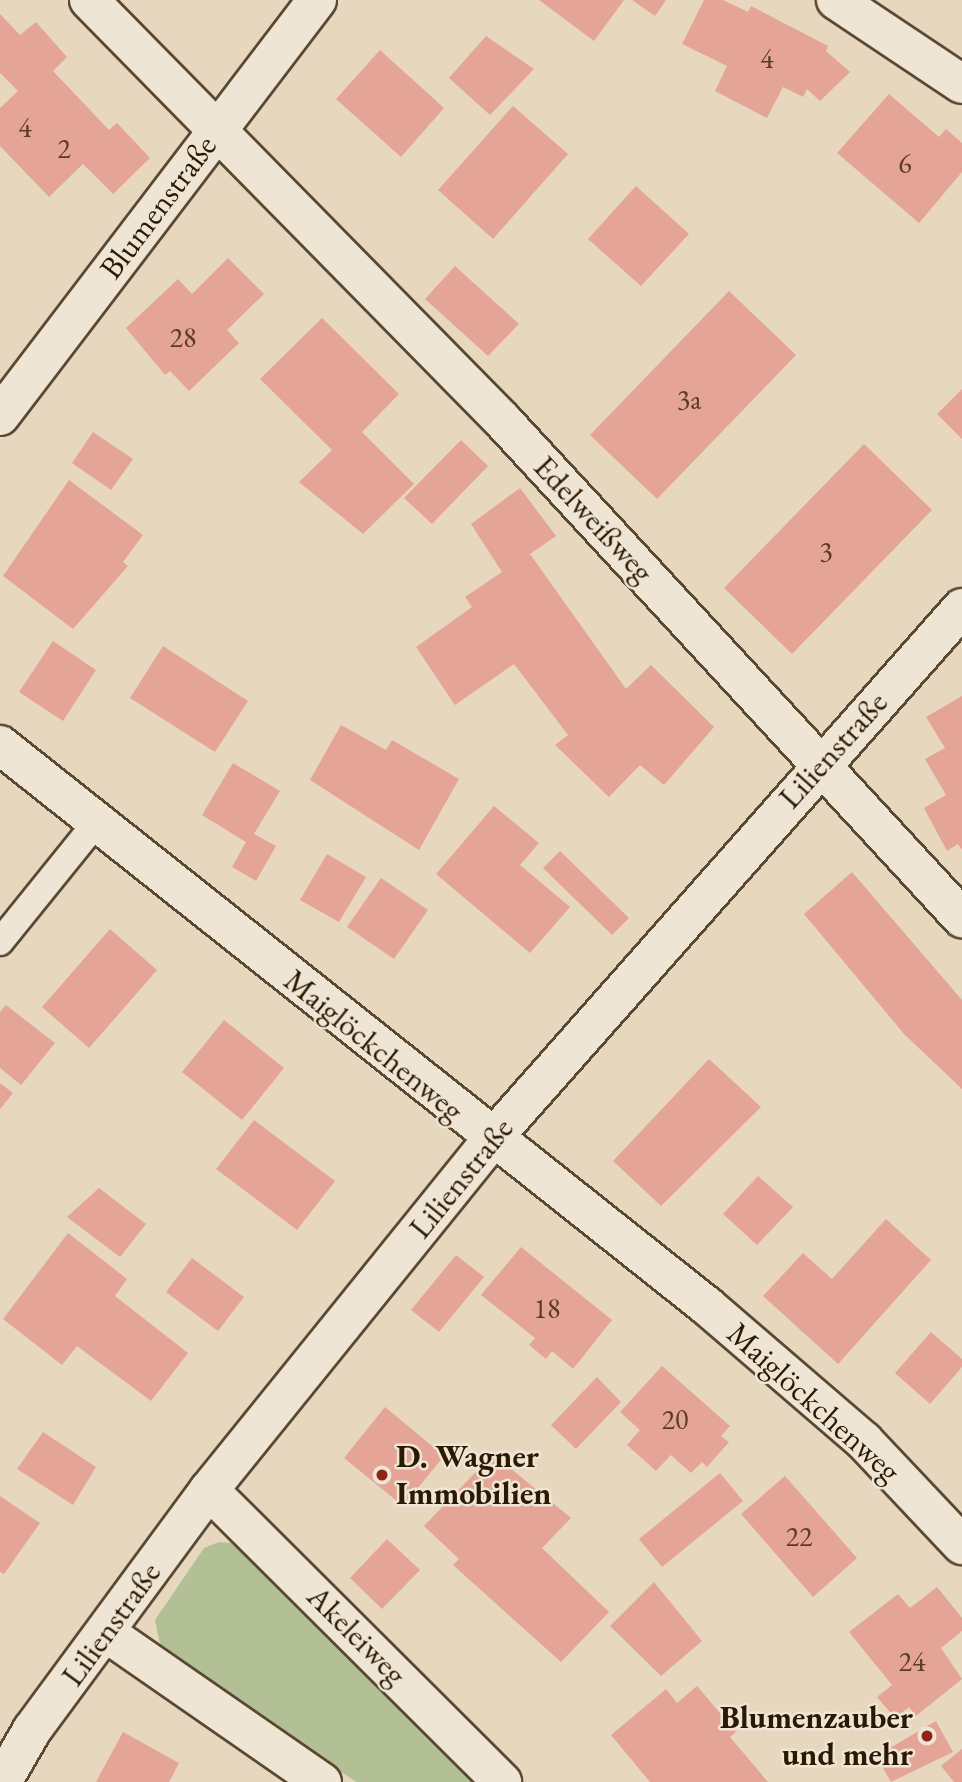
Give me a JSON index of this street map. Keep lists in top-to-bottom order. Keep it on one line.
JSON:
{"streets":{"street":["Blumenstraße","Edelweißweg","Lilienstraße","Maiglöckchenweg","Akeleiweg"]},"crossings":[["Blumenstraße","Edelweißweg"],["Edelweißweg","Lilienstraße"],["Lilienstraße","Maiglöckchenweg"],["Lilienstraße","Akeleiweg"]],"places":["D. Wagner Immobilien","Blumenzauber und mehr"],"house_numbers":["4","4","2","6","28","3a","3","18","20","22","24"]}
